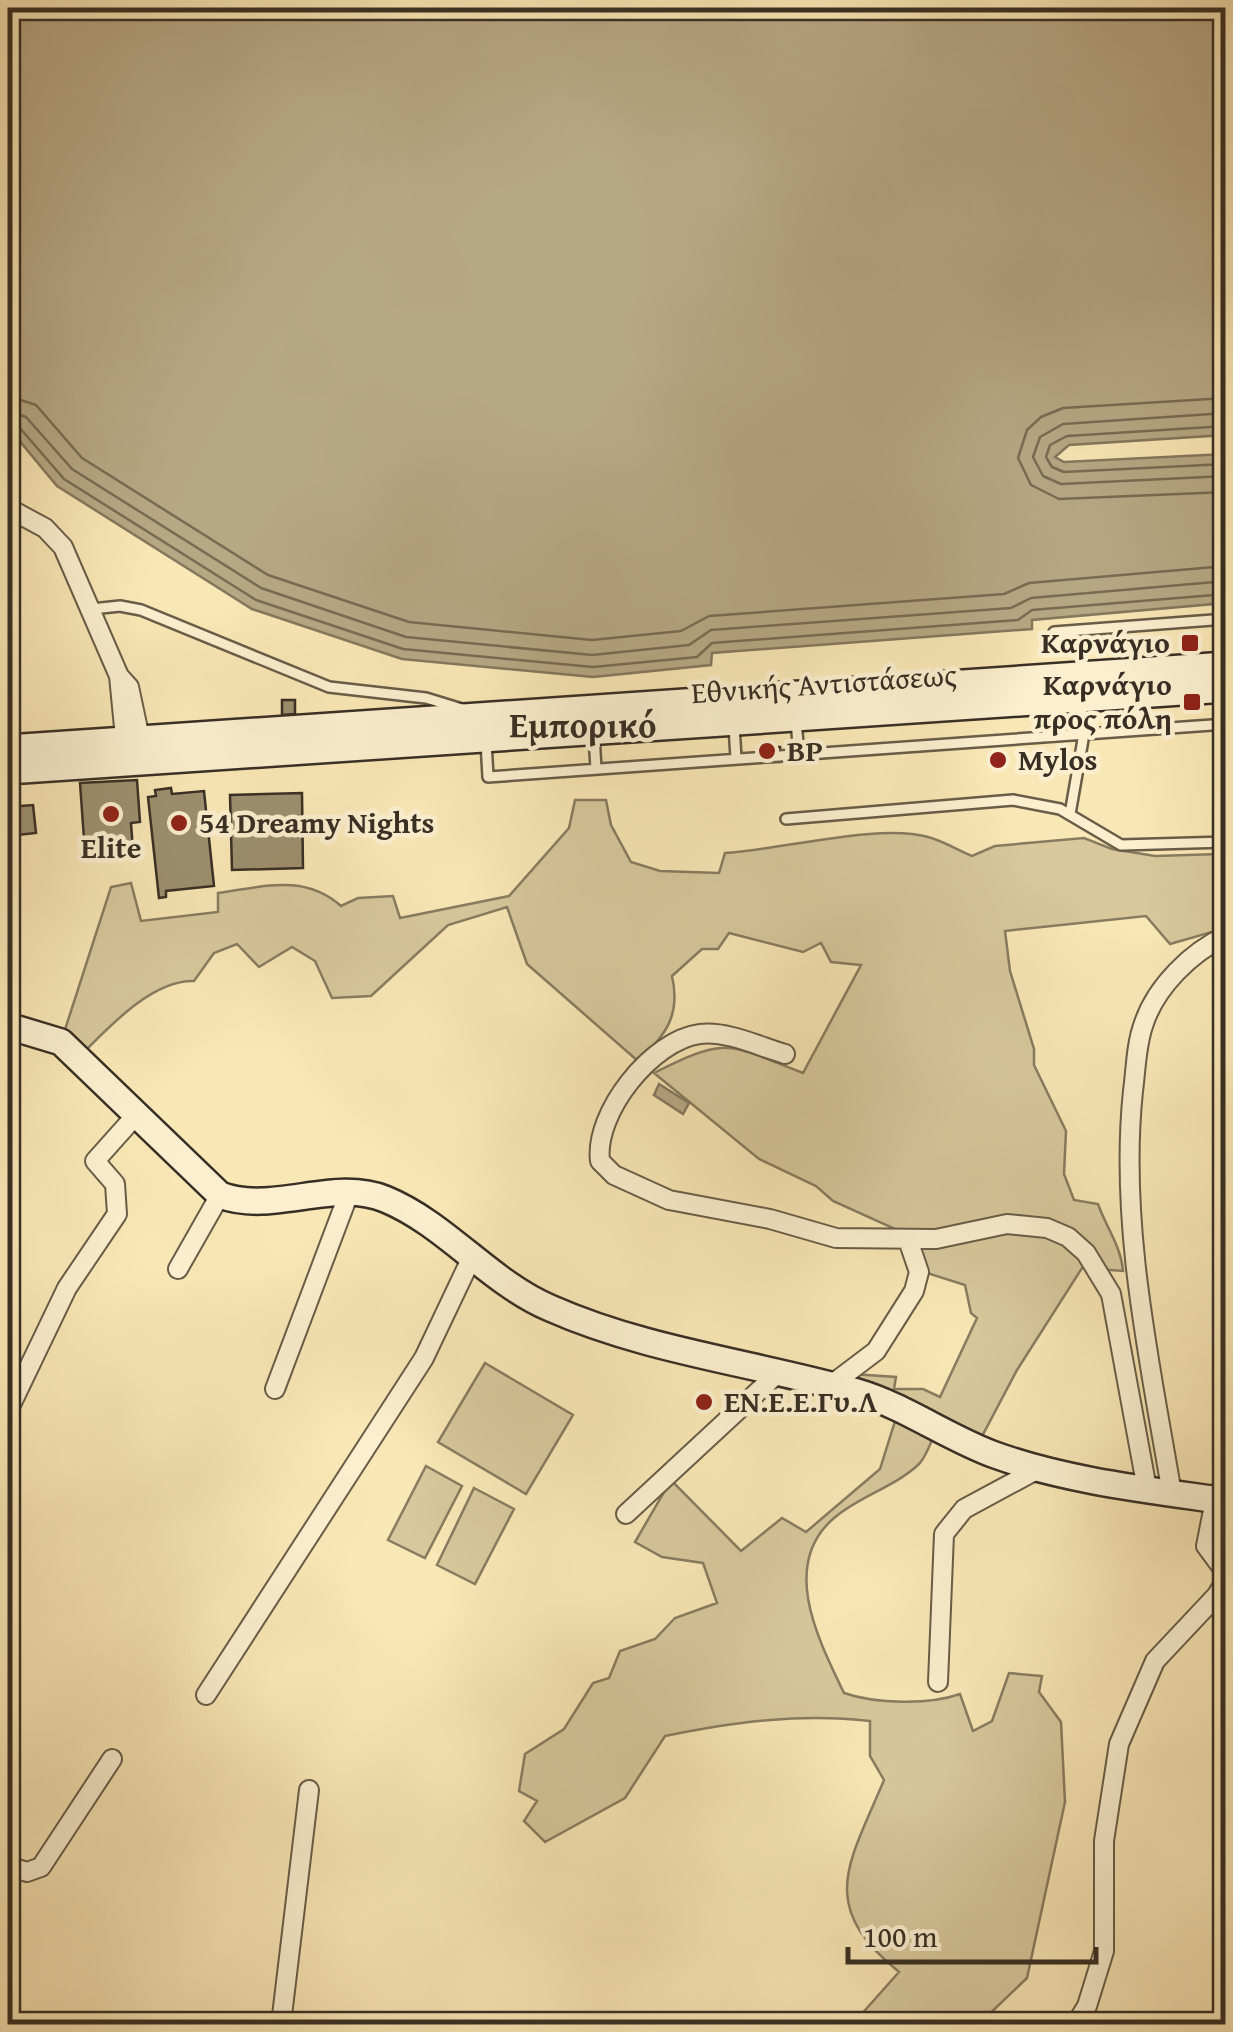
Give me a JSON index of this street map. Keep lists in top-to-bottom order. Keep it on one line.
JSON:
{"streets":{"main road":["Εθνικής Αντιστάσεως"]},"districts":["Εμπορικό"],"places":{"transit":["Καρνάγιο","Καρνάγιο προς πόλη"],"other":["BP","Mylos","Elite","54 Dreamy Nights","ΕΝ.Ε.Ε.Γυ.Λ"]},"scale_bar":"100 m"}
